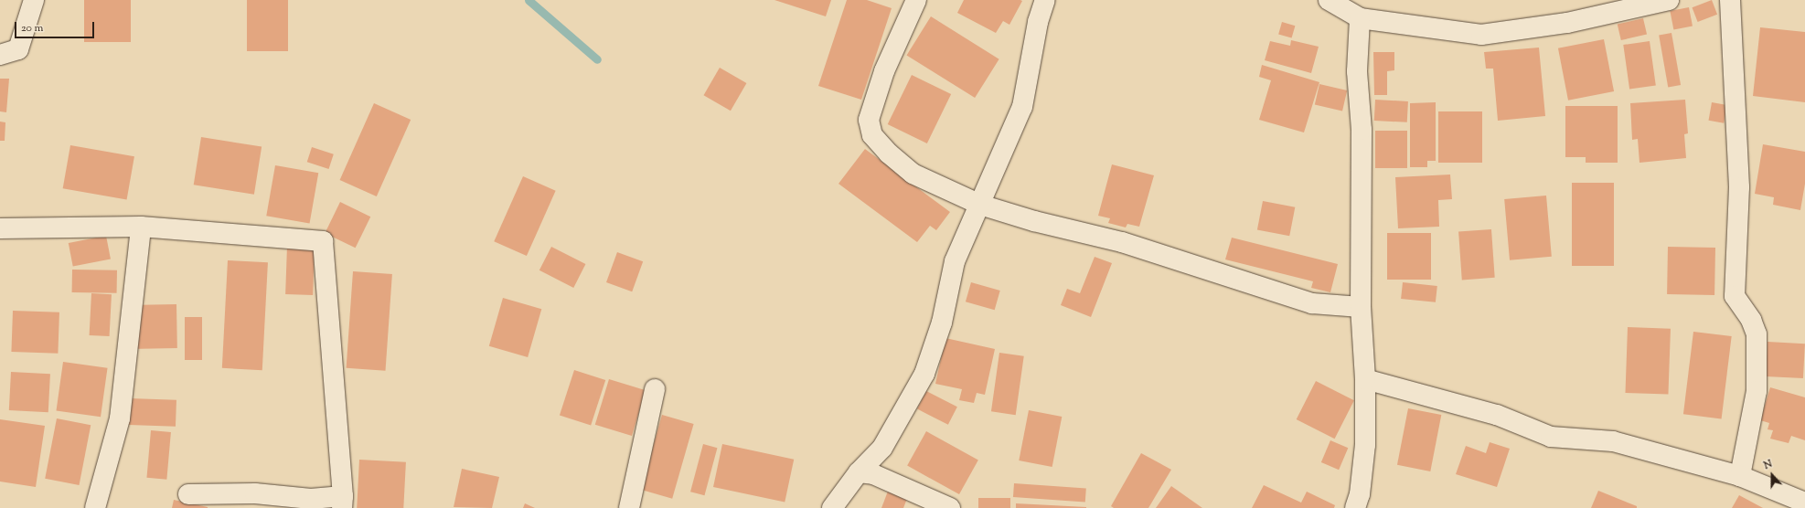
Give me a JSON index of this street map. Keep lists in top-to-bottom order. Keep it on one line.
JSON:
{"scale_bar":"20 m","north":"top"}
